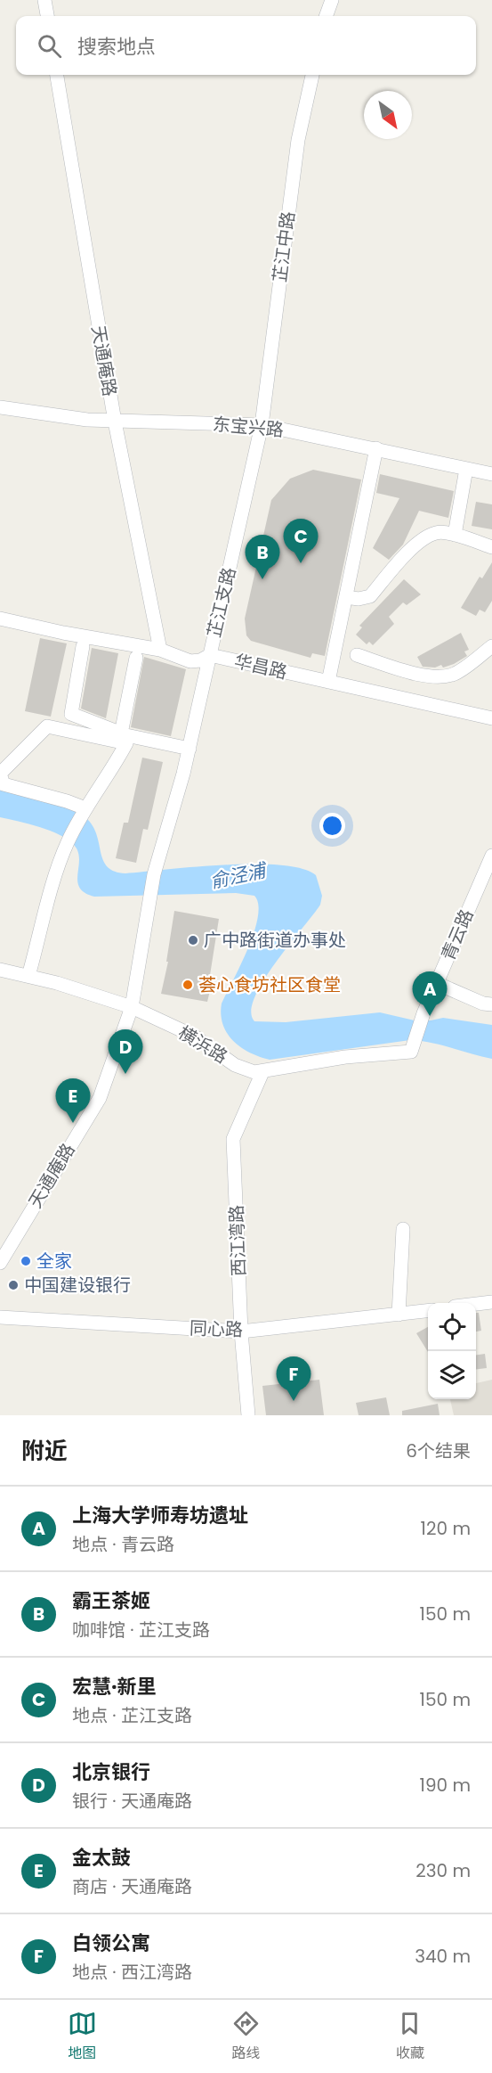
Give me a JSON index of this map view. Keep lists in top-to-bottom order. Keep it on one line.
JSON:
{"streets":{"street":["芷江中路","天通庵路","东宝兴路","芷江支路","华昌路","青云路","横浜路","西江湾路","同心路"]},"crossings":[["芷江中路","东宝兴路"],["芷江中路","芷江支路"],["天通庵路","东宝兴路"],["天通庵路","华昌路"],["天通庵路","横浜路"],["东宝兴路","芷江支路"],["芷江支路","华昌路"],["青云路","横浜路"],["横浜路","西江湾路"],["西江湾路","同心路"]],"water":["俞泾浦"],"places":["广中路街道办事处","荟心食坊社区食堂","全家","中国建设银行"],"north":"bottom right","page":{"search":"搜索地点","pins":["C","B","A","D","E","F"],"heading":["附近","6个结果"],"list":[{"mark":"A","name":"上海大学师寿坊遗址","note":"地点 · 青云路","value":"120 m"},{"mark":"B","name":"霸王茶姬","note":"咖啡馆 · 芷江支路","value":"150 m"},{"mark":"C","name":"宏慧·新里","note":"地点 · 芷江支路","value":"150 m"},{"mark":"D","name":"北京银行","note":"银行 · 天通庵路","value":"190 m"},{"mark":"E","name":"金太鼓","note":"商店 · 天通庵路","value":"230 m"},{"mark":"F","name":"白领公寓","note":"地点 · 西江湾路","value":"340 m"}],"nav":["地图","路线","收藏"]}}
